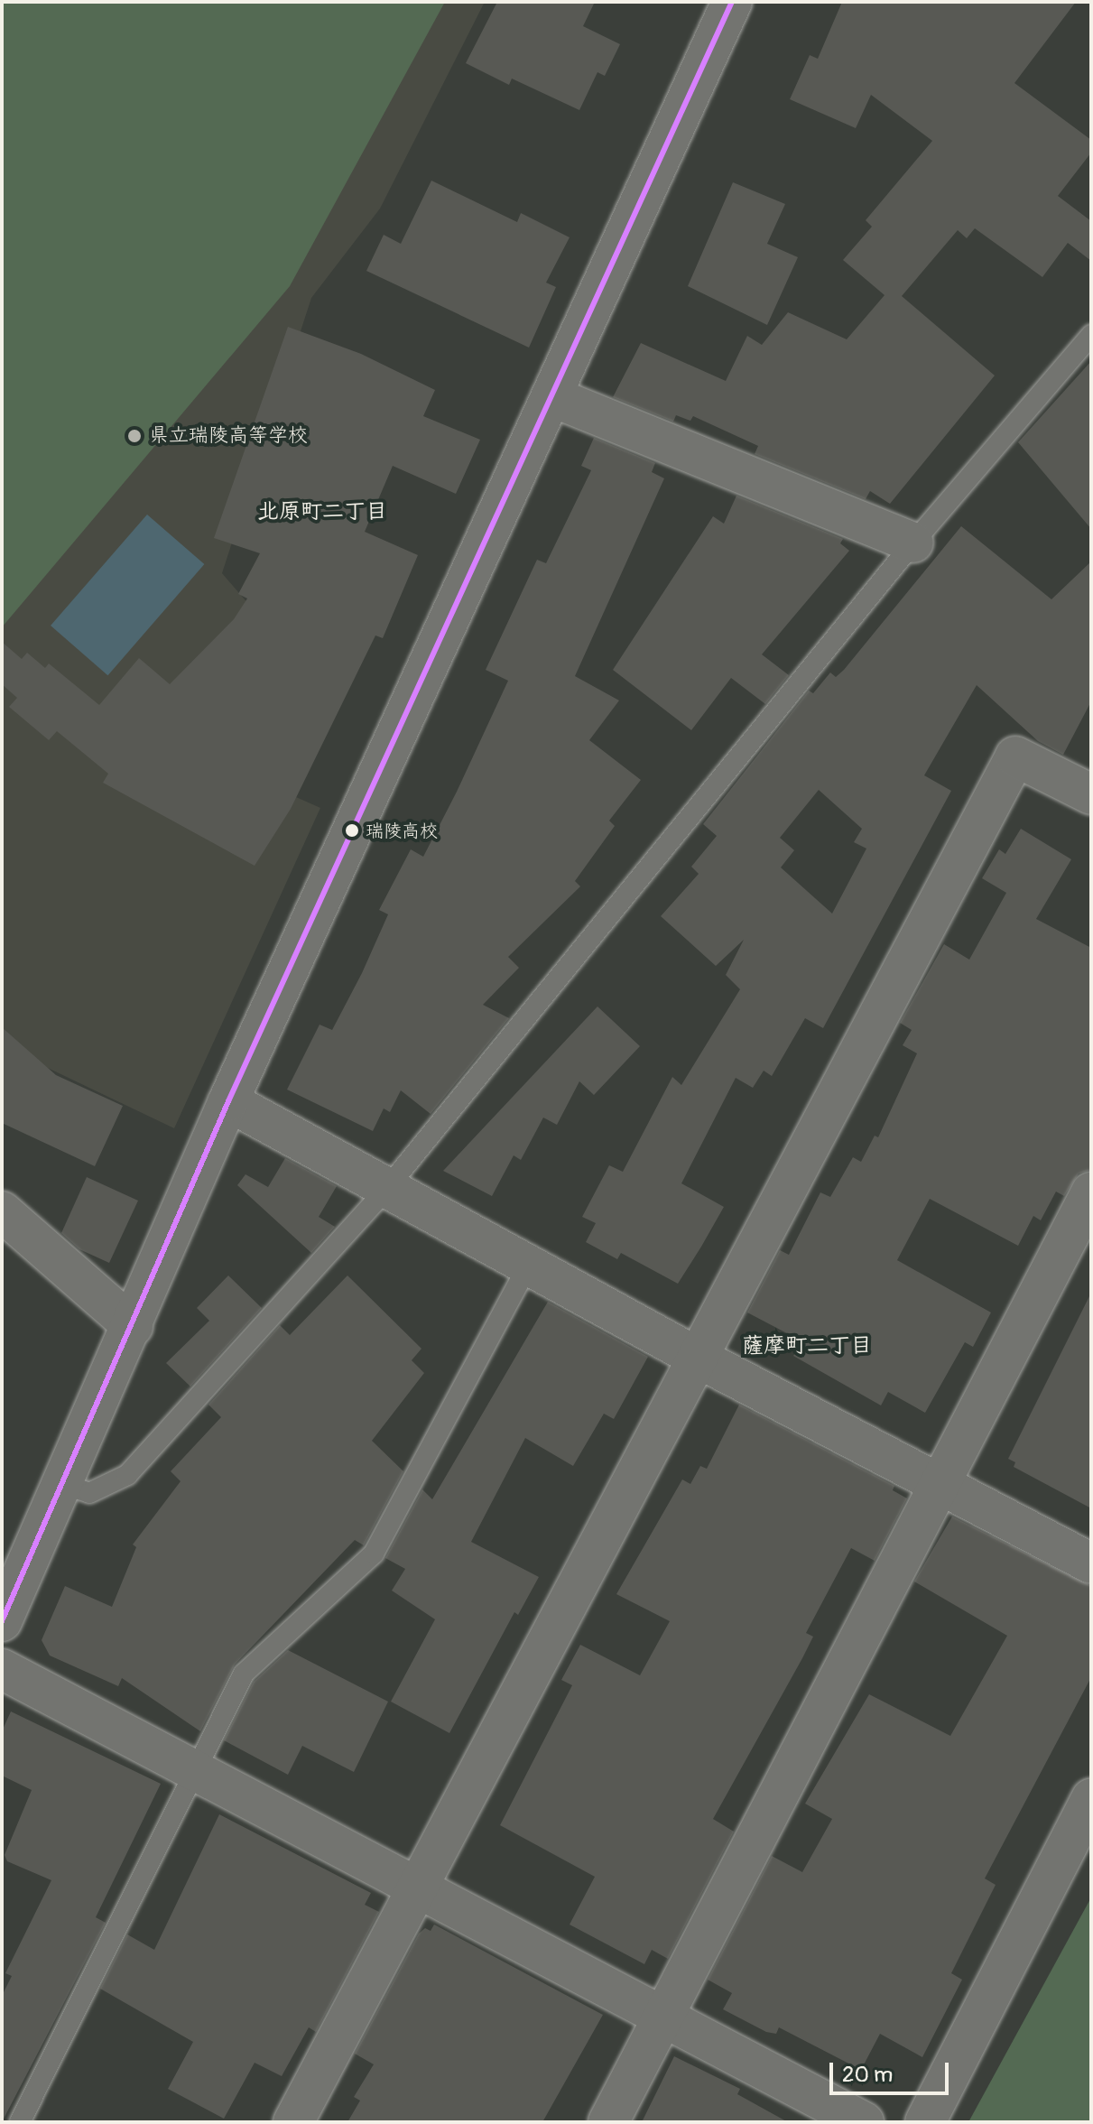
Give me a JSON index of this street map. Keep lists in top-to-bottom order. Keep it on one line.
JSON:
{"districts":["北原町二丁目","薩摩町二丁目"],"places":["県立瑞陵高等学校","瑞陵高校"],"scale_bar":"20 m"}
